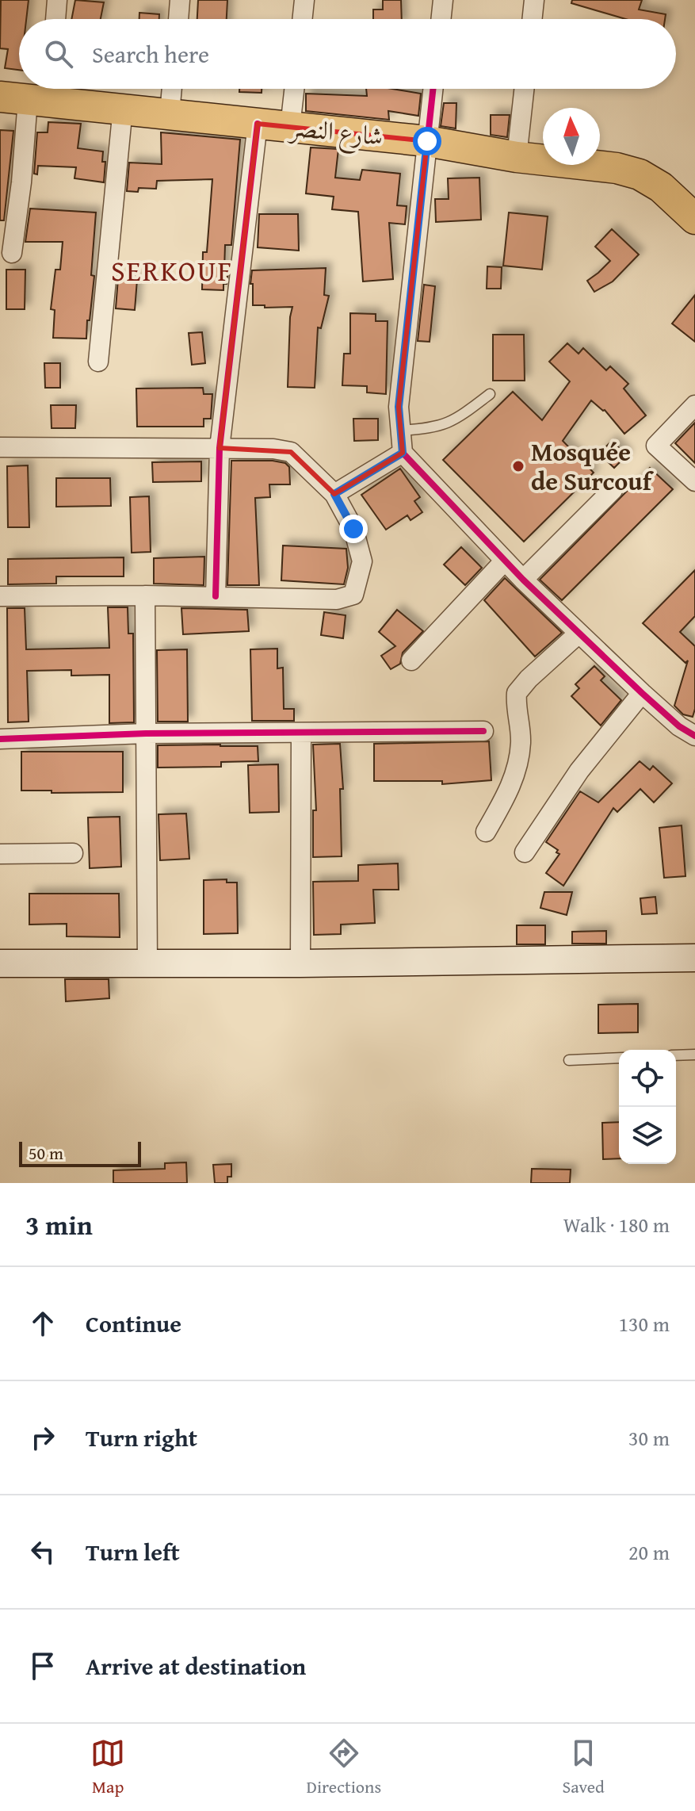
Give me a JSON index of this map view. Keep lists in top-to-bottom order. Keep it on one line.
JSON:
{"streets":{"main road":["شارع النصر"]},"districts":["SERKOUF"],"places":["Mosquée de Surcouf"],"scale_bar":"50 m","north":"top","page":{"search":"Search here","scale":"50 m","heading":["3 min","Walk · 180 m"],"list":[["Continue","130 m"],["Turn right","30 m"],["Turn left","20 m"],"Arrive at destination"],"nav":["Map","Directions","Saved"]}}
